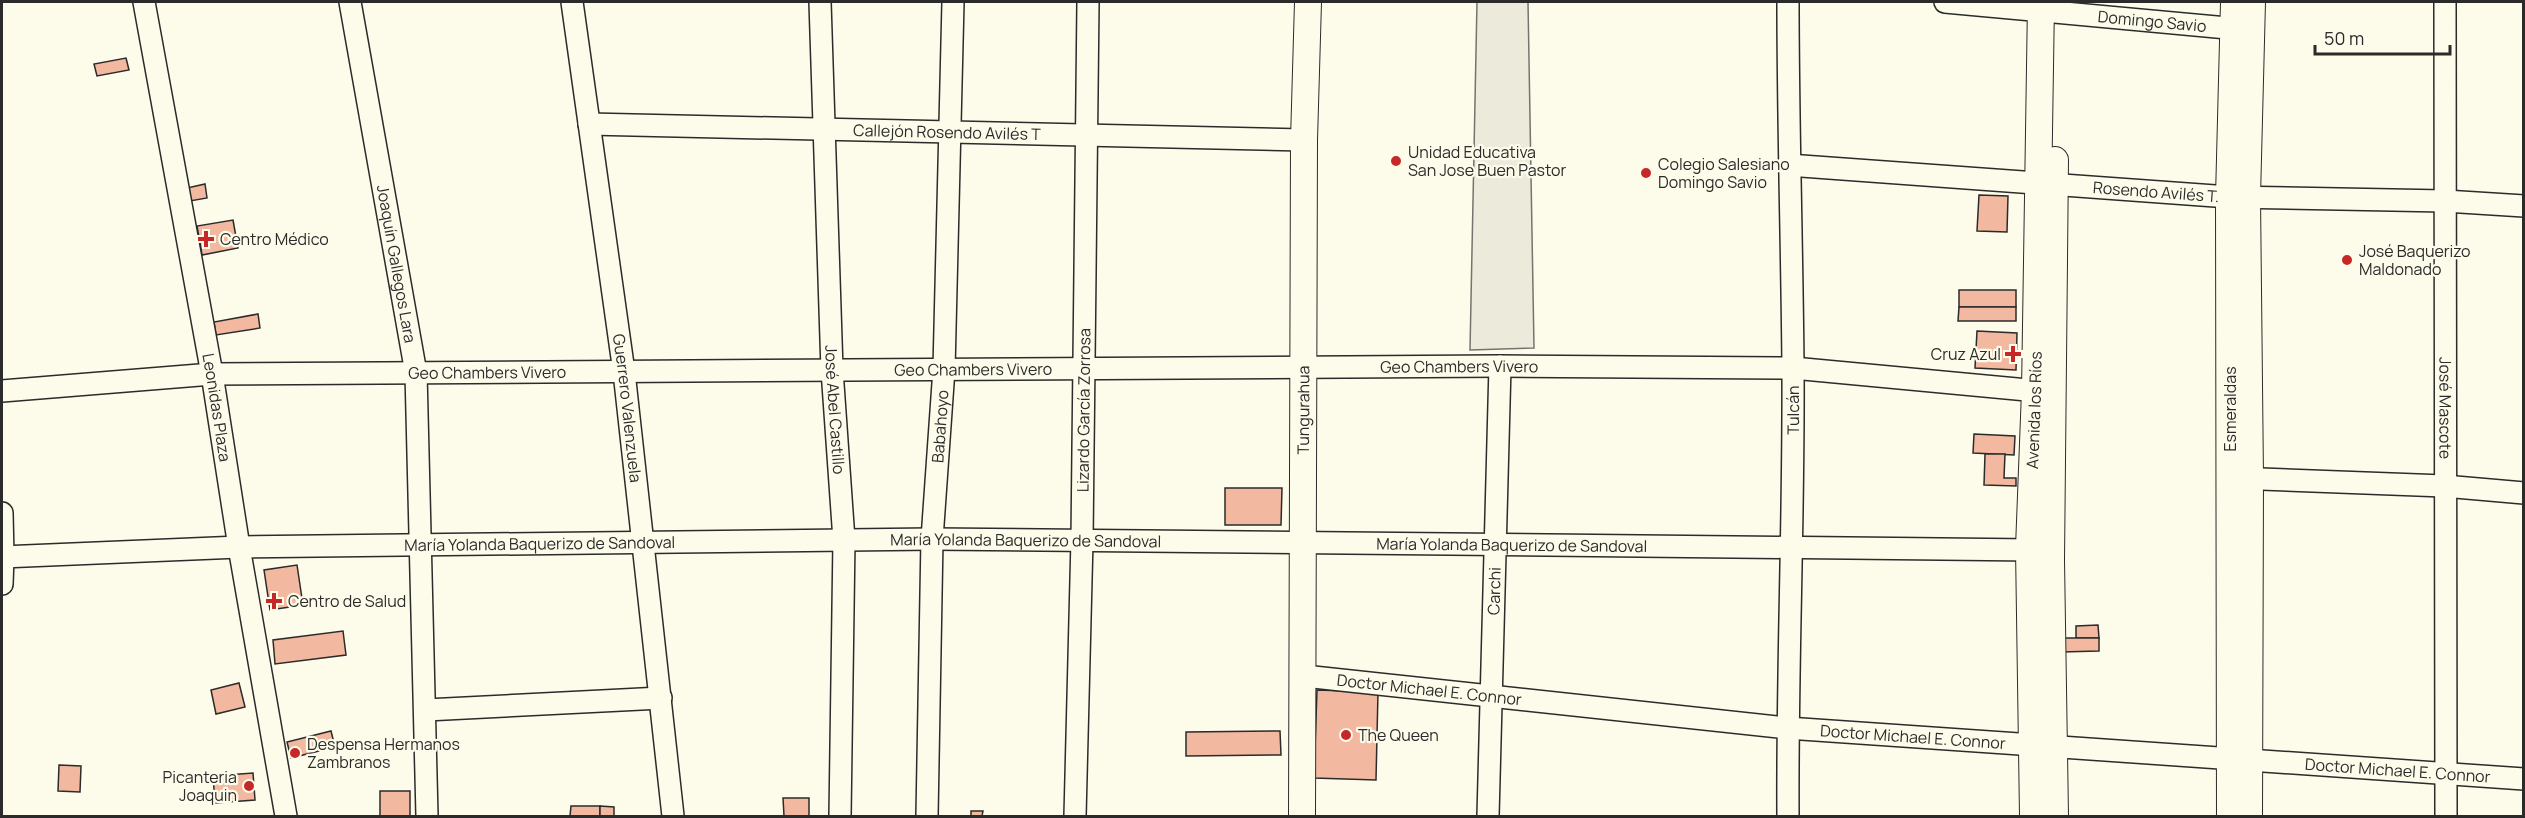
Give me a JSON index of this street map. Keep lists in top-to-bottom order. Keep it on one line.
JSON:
{"streets":{"main road":["Tungurahua","Avenida los Ríos","Esmeraldas"],"street":["Domingo Savio","Callejón Rosendo Avilés T","Rosendo Avilés T.","Joaquín Gallegos Lara","Geo Chambers Vivero","Guerrero Valenzuela","Leonidas Plaza","José Abel Castillo","Lizardo García Zorrosa","Tulcán","José Mascote","Babahoyo","María Yolanda Baquerizo de Sandoval","Carchi","Doctor Michael E. Connor"]},"crossings":[["Domingo Savio","Avenida los Ríos"],["Domingo Savio","Esmeraldas"],["Callejón Rosendo Avilés T","Guerrero Valenzuela"],["Callejón Rosendo Avilés T","José Abel Castillo"],["Callejón Rosendo Avilés T","Lizardo García Zorrosa"],["Callejón Rosendo Avilés T","Tungurahua"],["Callejón Rosendo Avilés T","Babahoyo"],["Rosendo Avilés T.","Tulcán"],["Rosendo Avilés T.","Avenida los Ríos"],["Rosendo Avilés T.","Esmeraldas"],["Rosendo Avilés T.","José Mascote"],["Joaquín Gallegos Lara","Geo Chambers Vivero"],["Joaquín Gallegos Lara","María Yolanda Baquerizo de Sandoval"],["Geo Chambers Vivero","Guerrero Valenzuela"],["Geo Chambers Vivero","Leonidas Plaza"],["Geo Chambers Vivero","José Abel Castillo"],["Geo Chambers Vivero","Lizardo García Zorrosa"],["Geo Chambers Vivero","Tungurahua"],["Geo Chambers Vivero","Tulcán"],["Geo Chambers Vivero","Avenida los Ríos"],["Geo Chambers Vivero","Babahoyo"],["Geo Chambers Vivero","Carchi"],["Guerrero Valenzuela","María Yolanda Baquerizo de Sandoval"],["Leonidas Plaza","María Yolanda Baquerizo de Sandoval"],["José Abel Castillo","María Yolanda Baquerizo de Sandoval"],["Lizardo García Zorrosa","María Yolanda Baquerizo de Sandoval"],["Tungurahua","María Yolanda Baquerizo de Sandoval"],["Tungurahua","Doctor Michael E. Connor"],["Tulcán","María Yolanda Baquerizo de Sandoval"],["Tulcán","Doctor Michael E. Connor"],["Avenida los Ríos","María Yolanda Baquerizo de Sandoval"],["Avenida los Ríos","Doctor Michael E. Connor"],["Esmeraldas","Doctor Michael E. Connor"],["José Mascote","Doctor Michael E. Connor"],["Babahoyo","María Yolanda Baquerizo de Sandoval"],["María Yolanda Baquerizo de Sandoval","Carchi"],["Carchi","Doctor Michael E. Connor"]],"places":{"other":["Unidad Educativa San Jose Buen Pastor","Colegio Salesiano Domingo Savio","José Baquerizo Maldonado","The Queen","Despensa Hermanos Zambranos","Picanteria Joaquin"],"health":["Centro Médico","Cruz Azul","Centro de Salud"]},"scale_bar":"50 m"}
